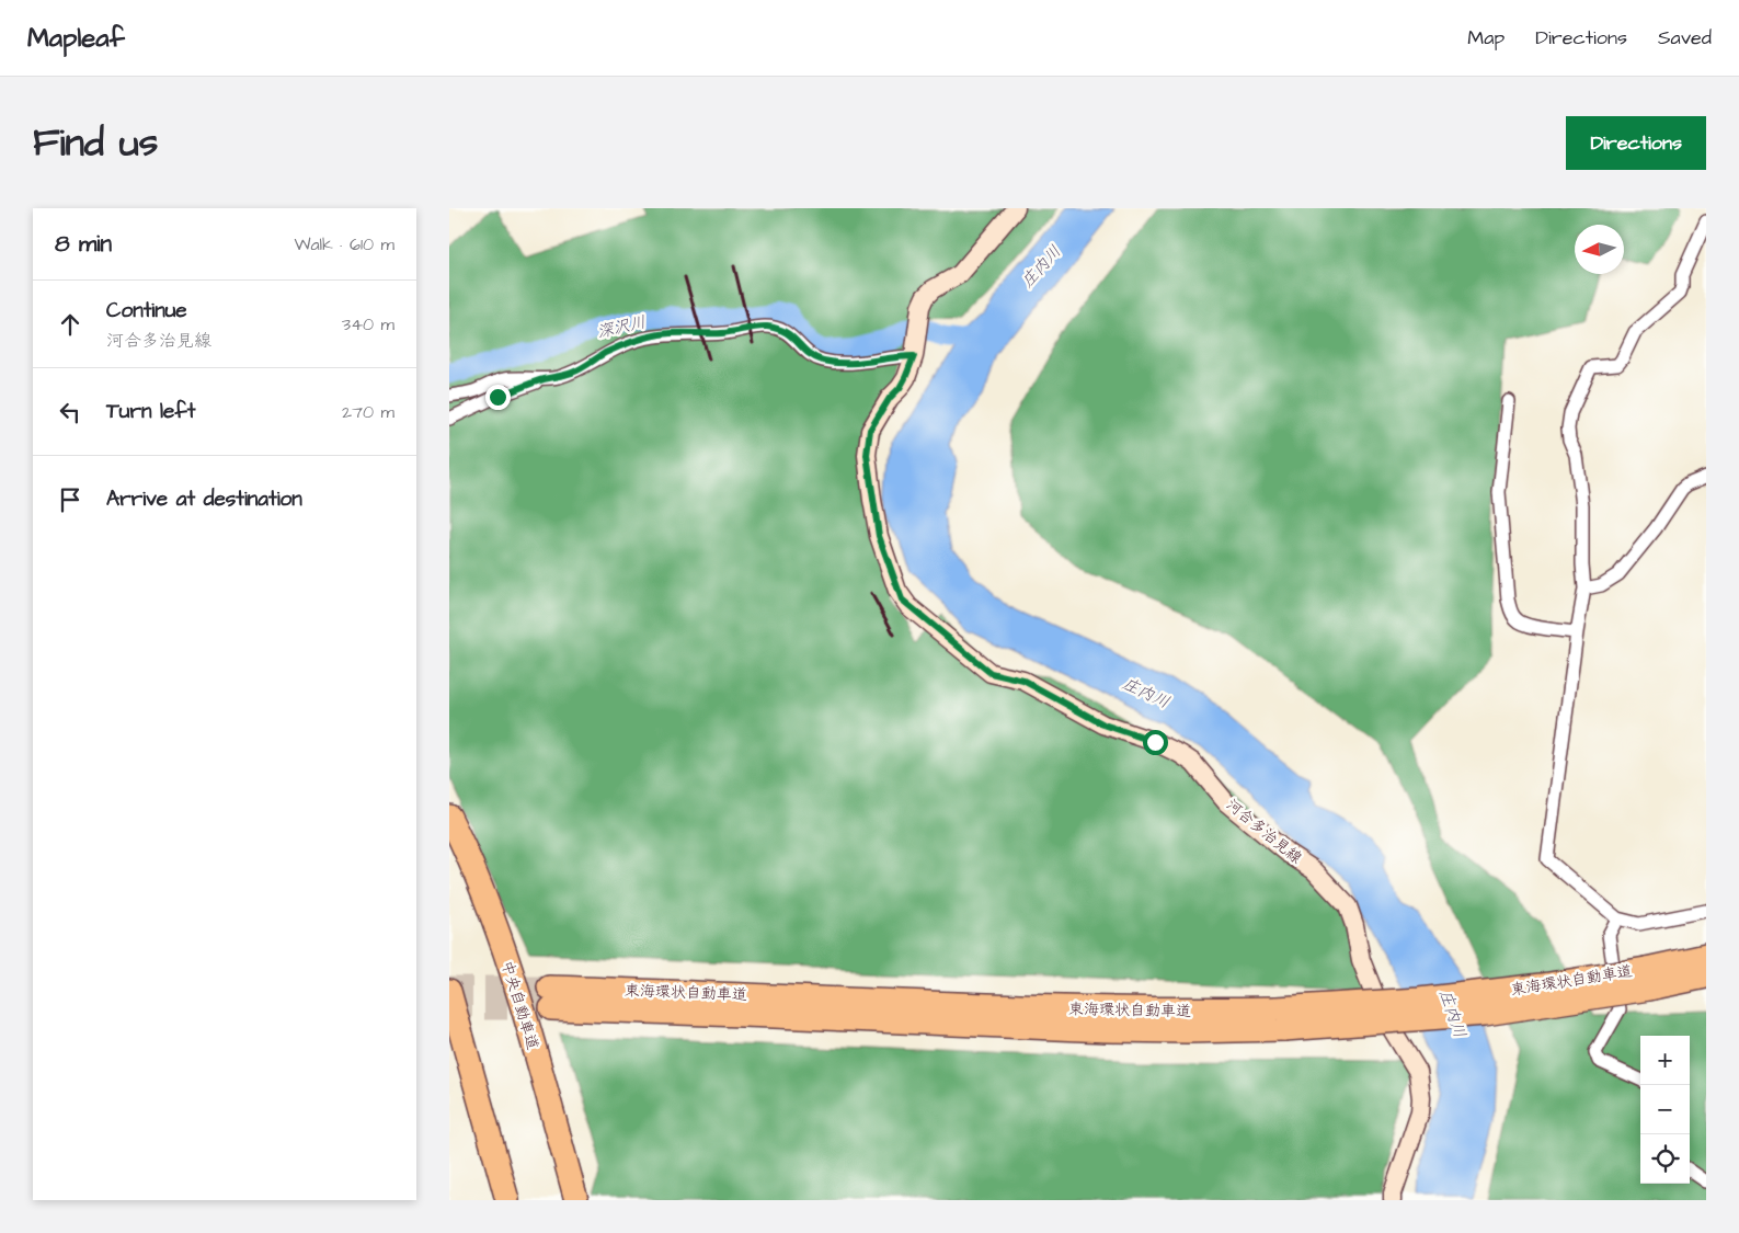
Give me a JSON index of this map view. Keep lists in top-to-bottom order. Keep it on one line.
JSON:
{"streets":{"highway":["東海環状自動車道","中央自動車道"],"main road":["河合多治見線"]},"water":["庄内川","深沢川"],"north":"left","page":{"header":"Mapleaf","nav":["Map","Directions","Saved"],"title":"Find us","buttons":"Directions","heading":["8 min","Walk · 610 m"],"list":[["Continue","河合多治見線","340 m"],["Turn left","270 m"],"Arrive at destination"],"map_buttons":["+","−"]}}
